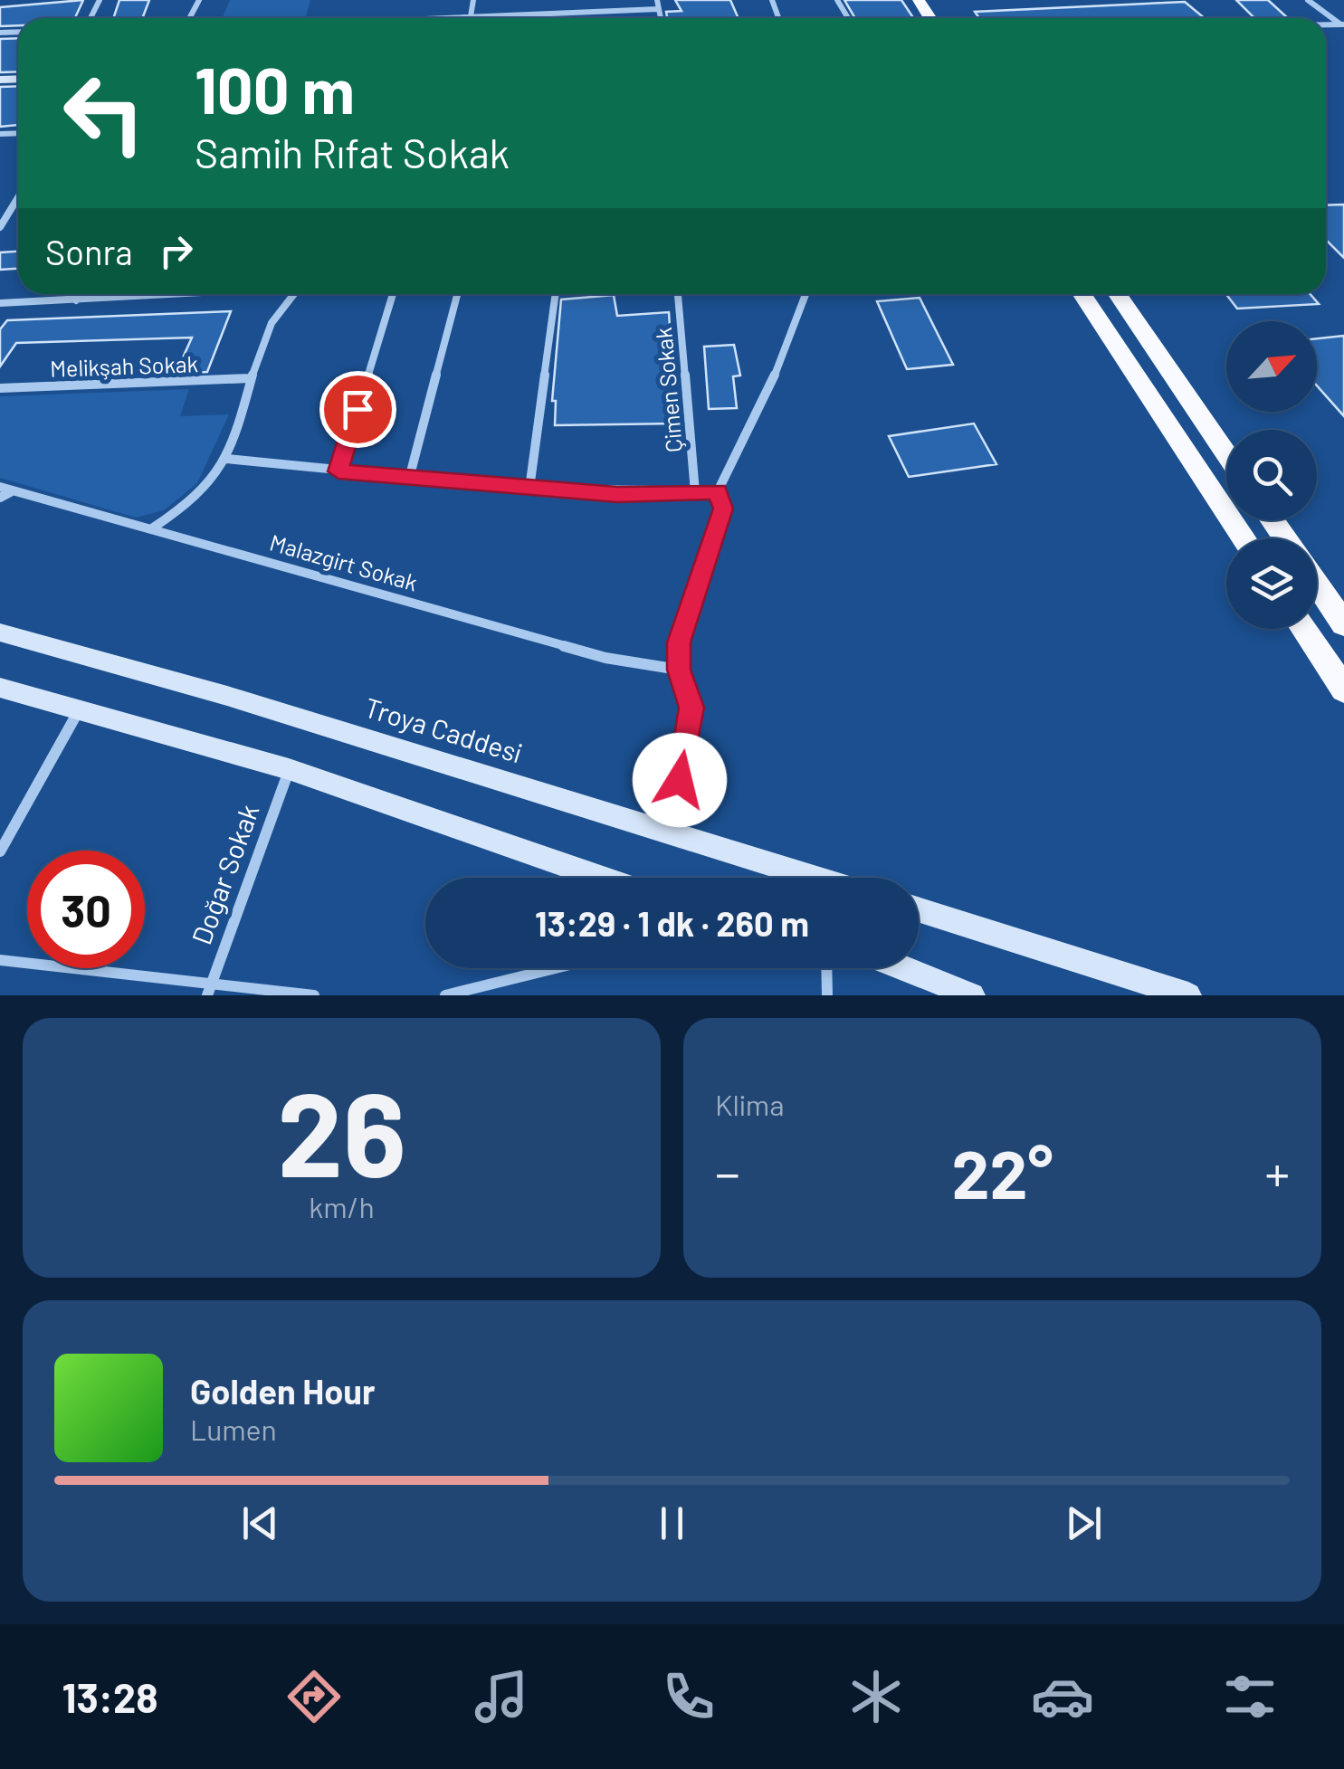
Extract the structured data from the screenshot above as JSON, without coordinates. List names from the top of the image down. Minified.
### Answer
{"streets":{"main road":["Troya Caddesi"],"street":["Melikşah Sokak","Çimen Sokak","Malazgirt Sokak","Doğar Sokak"]},"north":"top right","page":{"turn":["100 m","Samih Rıfat Sokak"],"then":"Sonra","limit":"30","trip":"13:29 · 1 dk · 260 m","tile":[["26","km/h"],"Klima"],"heat":["−","22°","+"],"song":["Golden Hour","Lumen"],"tabs":"13:28"}}
